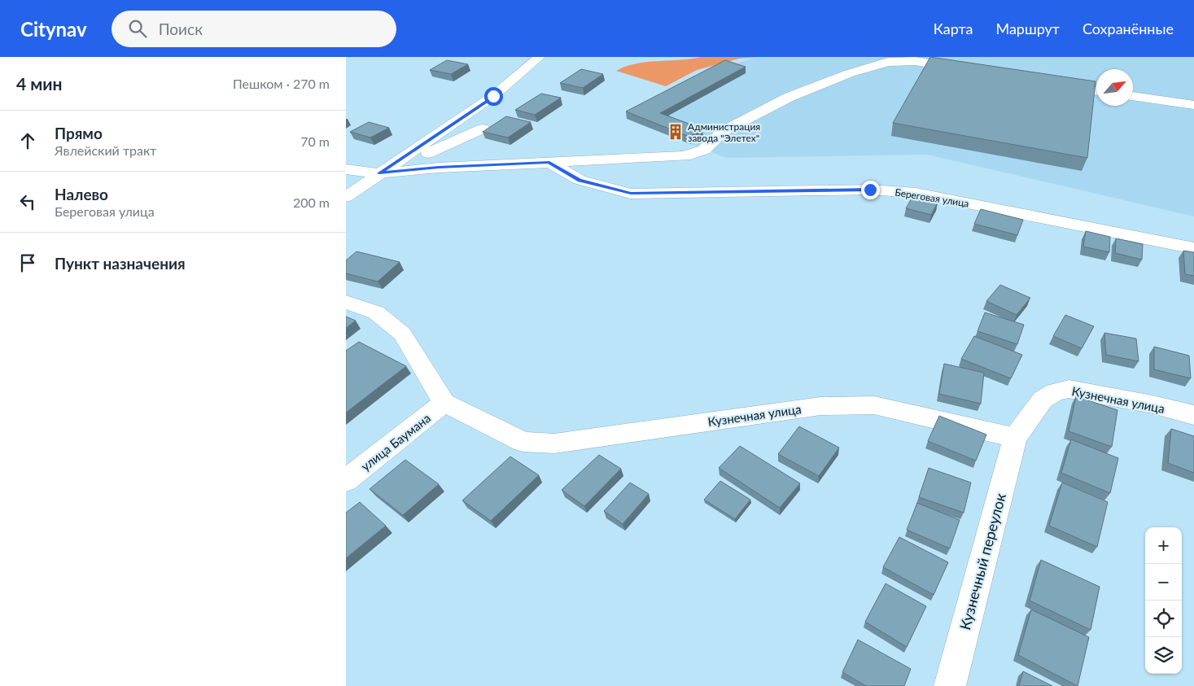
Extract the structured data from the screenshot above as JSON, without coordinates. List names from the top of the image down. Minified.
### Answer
{"streets":{"street":["Береговая улица","Кузнечная улица","улица Баумана","Кузнечный переулок"]},"crossings":[["Кузнечная улица","улица Баумана"],["Кузнечная улица","Кузнечный переулок"]],"places":{"building":["Администрация завода \"Элетех\""]},"north":"top right","page":{"header":"Citynav","search":"Поиск","nav":["Карта","Маршрут","Сохранённые"],"heading":["4 мин","Пешком · 270 m"],"list":[["Прямо","Явлейский тракт","70 m"],["Налево","Береговая улица","200 m"],"Пункт назначения"],"map_buttons":["+","−"]}}
